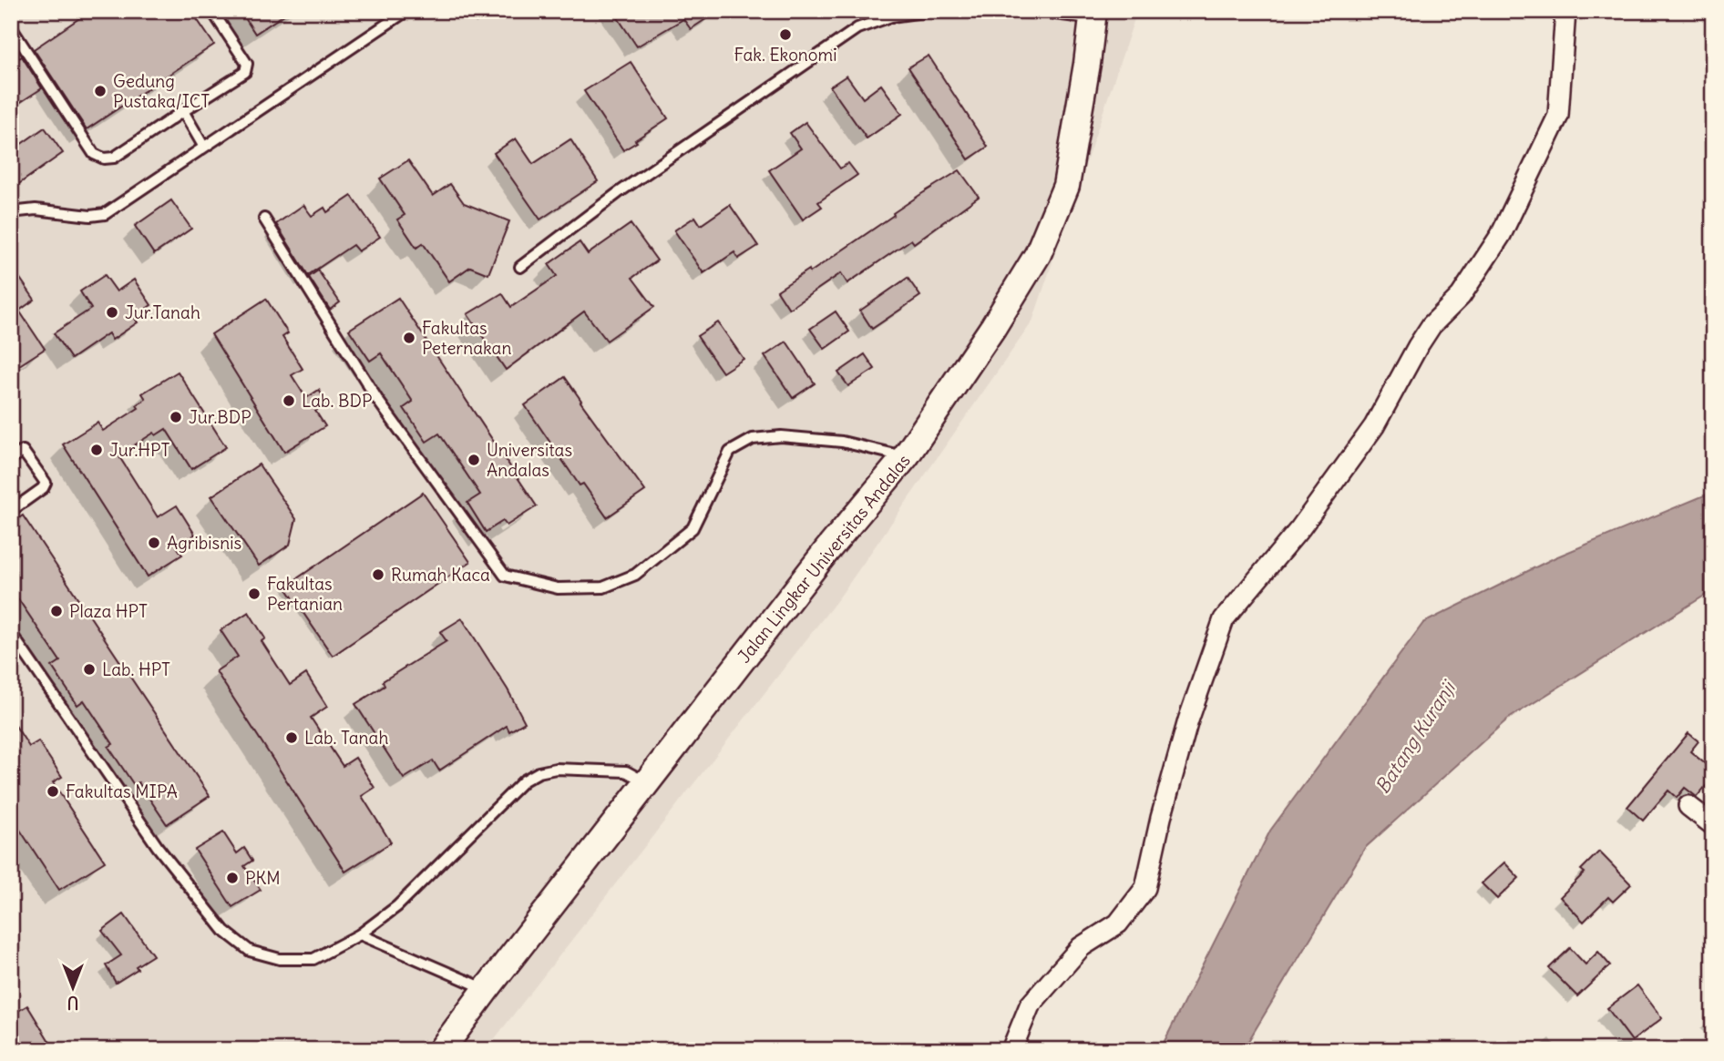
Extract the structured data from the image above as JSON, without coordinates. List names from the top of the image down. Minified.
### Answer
{"streets":{"street":["Jalan Lingkar Universitas Andalas"]},"water":["Batang Kuranji"],"places":["Fak. Ekonomi","Gedung Pustaka/ICT","Jur.Tanah","Fakultas Peternakan","Lab. BDP","Jur.BDP","Jur.HPT","Universitas Andalas","Agribisnis","Rumah Kaca","Fakultas Pertanian","Plaza HPT","Lab. HPT","Lab. Tanah","Fakultas MIPA","PKM"],"north":"bottom"}
